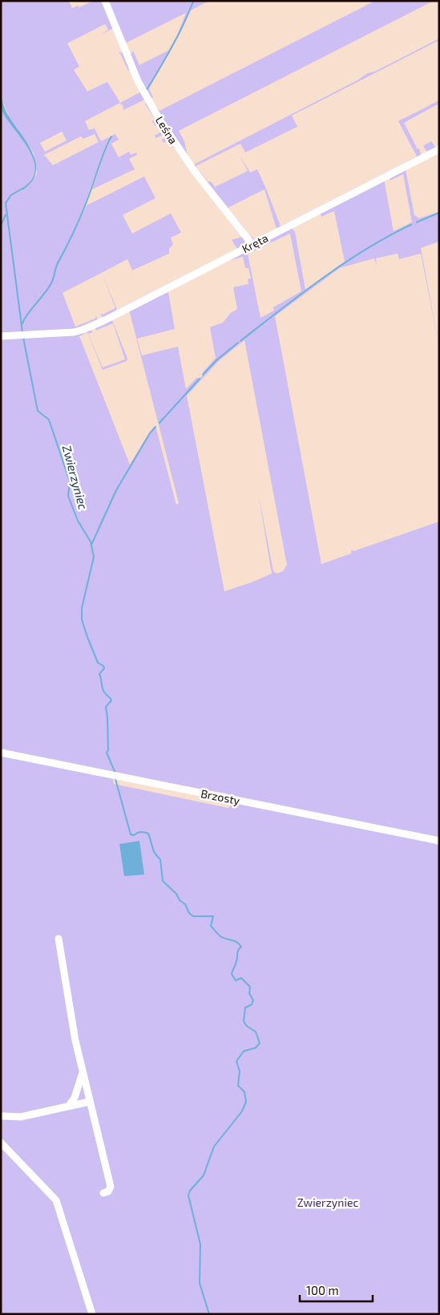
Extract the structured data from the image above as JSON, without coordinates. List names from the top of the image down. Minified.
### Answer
{"streets":{"street":["Leśna","Kręta","Brzosty"]},"crossings":[["Leśna","Kręta"]],"water":["Zwierzyniec"],"parks":["Zwierzyniec"],"scale_bar":"100 m"}
